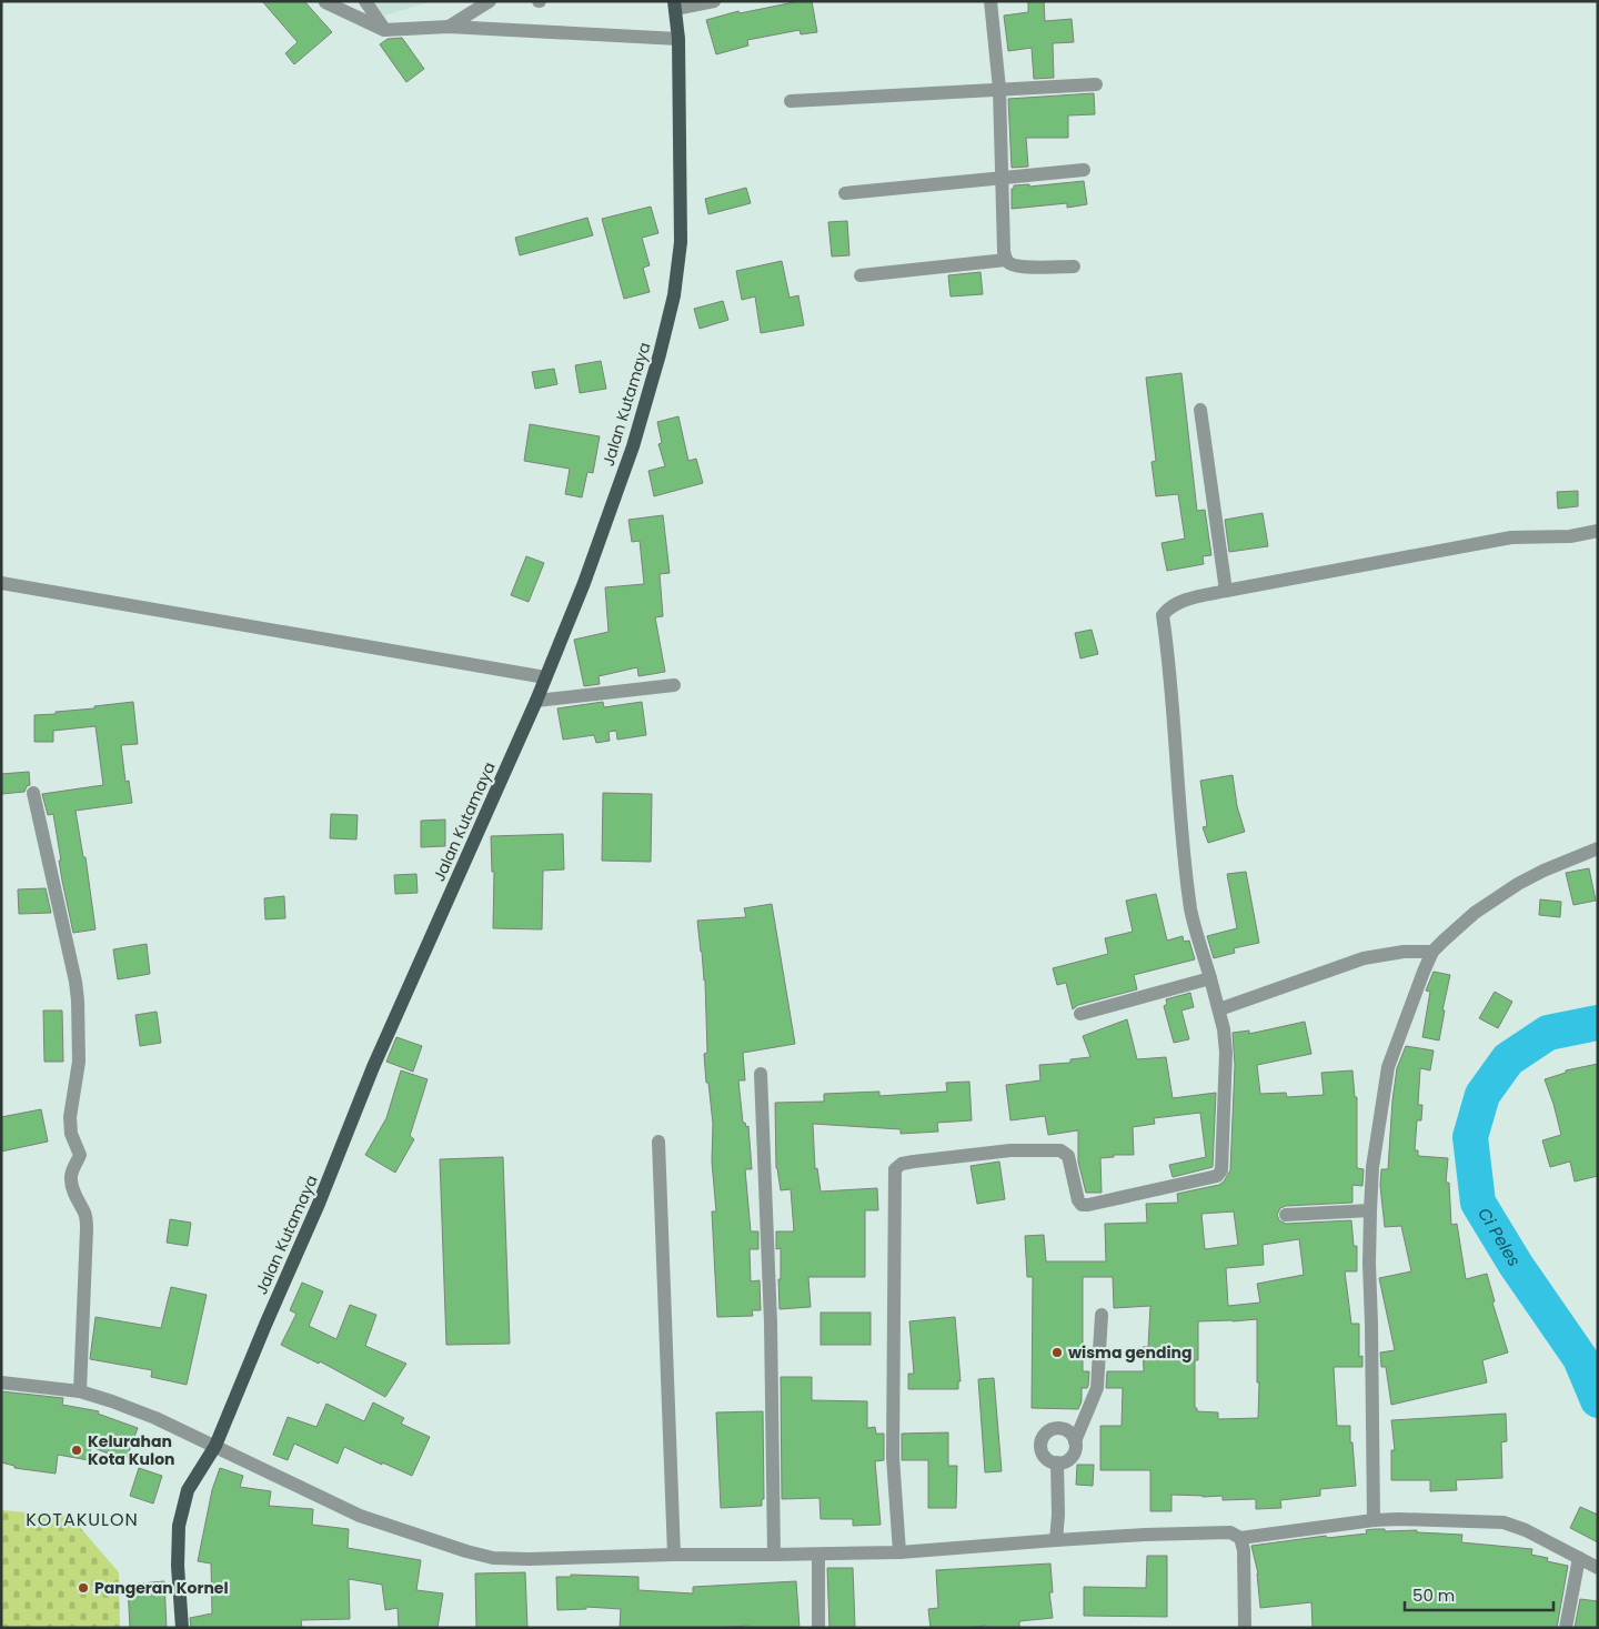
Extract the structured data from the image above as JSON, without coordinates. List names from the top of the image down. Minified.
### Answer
{"streets":{"main road":["Jalan Kutamaya"]},"districts":["KOTAKULON"],"water":["Ci Peles"],"places":["wisma gending","Kelurahan Kota Kulon","Pangeran Kornel"],"scale_bar":"50 m"}
